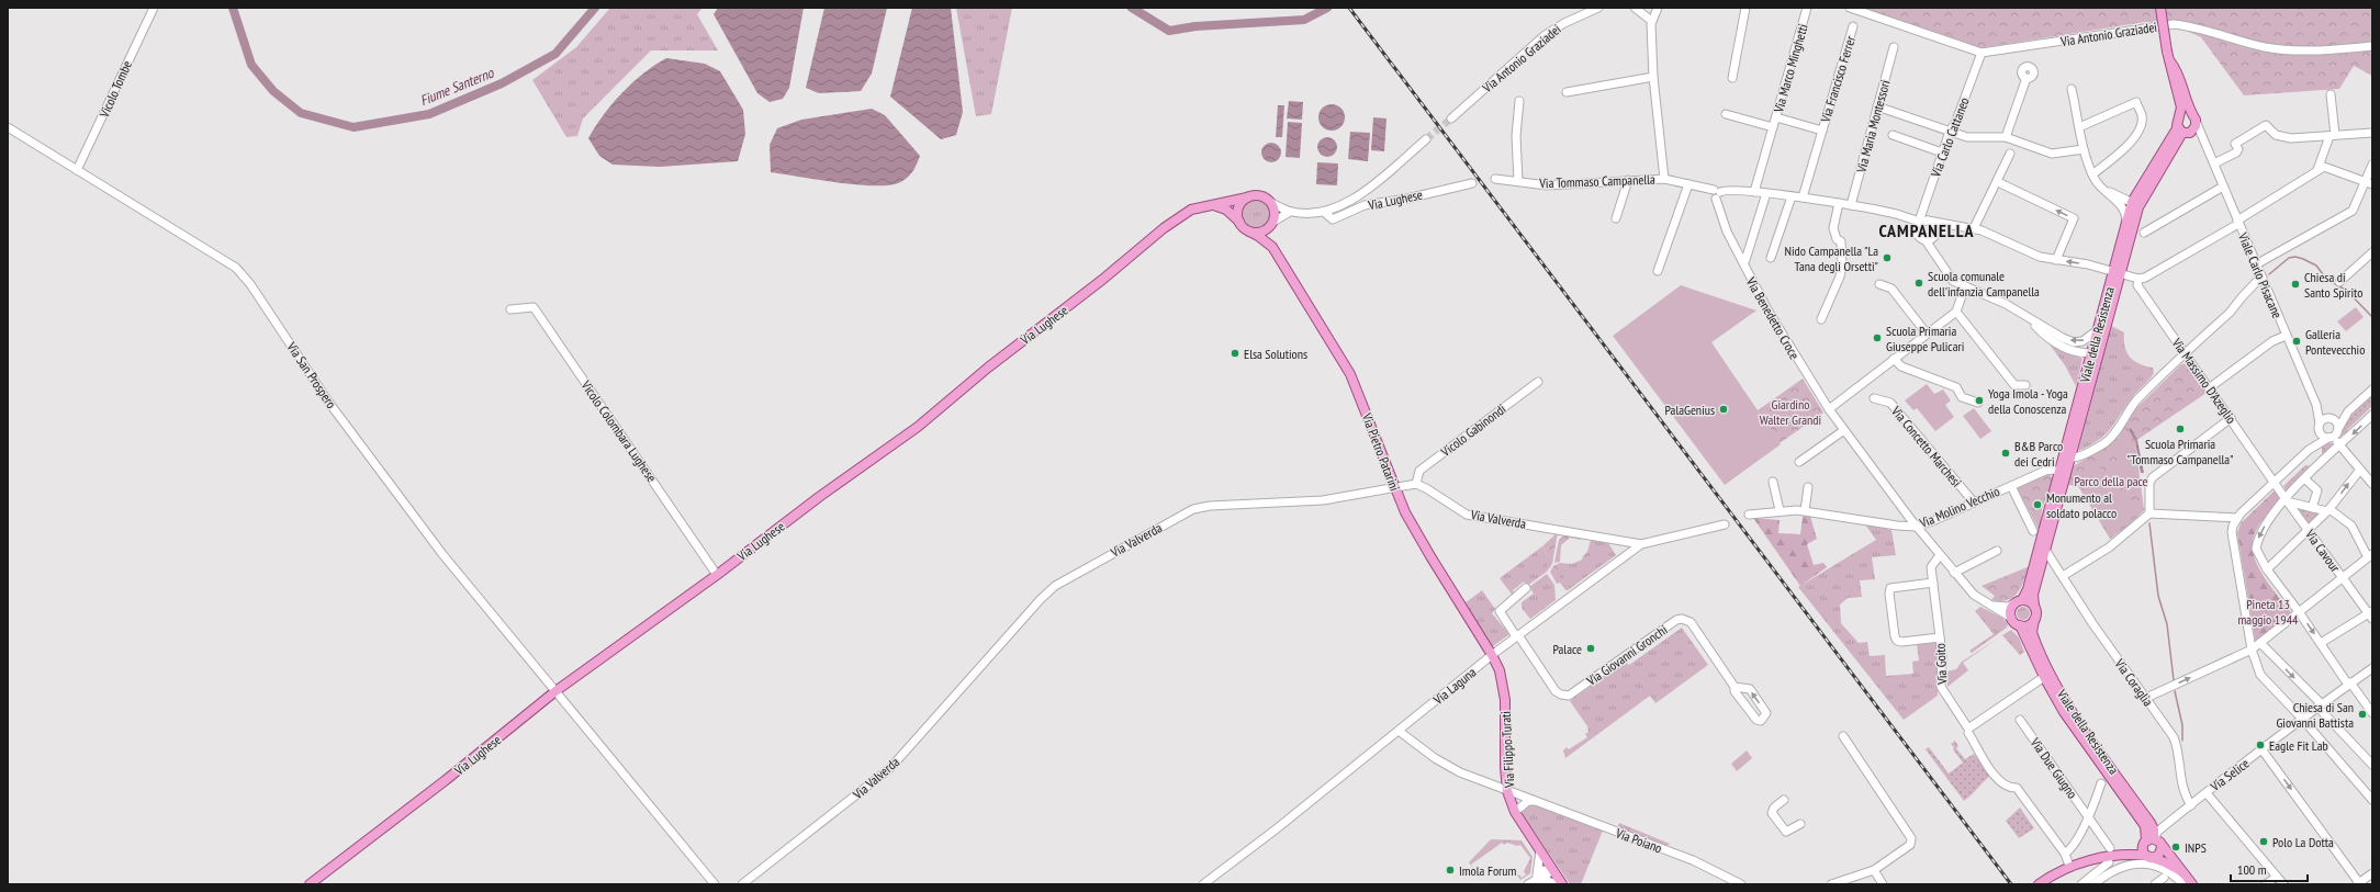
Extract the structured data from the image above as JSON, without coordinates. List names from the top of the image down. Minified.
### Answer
{"streets":{"main road":["Via Lughese","Viale Carlo Pisacane","Viale della Resistenza","Via Pietro Patarini","Via Filippo Turati","Via Selice"],"street":["Via Antonio Graziadei","Via Marco Minghetti","Via Francisco Ferrer","Vicolo Tombe","Via Maria Montessori","Via Carlo Cattaneo","Via Tommaso Campanella","Via Benedetto Croce","Via San Prospero","Via Massimo D'Azeglio","Vicolo Gabinondi","Vicolo Colombara Lughese","Via Concetto Marchesi","Via Molino Vecchio","Via Valverda","Via Cavour","Via Giovanni Gronchi","Via Goito","Via Coraglia","Via Laguna","Via Due Giugno","Via Poiano"]},"crossings":[["Via Antonio Graziadei","Via Carlo Cattaneo"],["Via Marco Minghetti","Via Francisco Ferrer"],["Via Marco Minghetti","Via Tommaso Campanella"],["Via Francisco Ferrer","Via Tommaso Campanella"],["Vicolo Tombe","Via San Prospero"],["Via Maria Montessori","Via Tommaso Campanella"],["Via Carlo Cattaneo","Via Tommaso Campanella"],["Via Tommaso Campanella","Via Benedetto Croce"],["Via Tommaso Campanella","Viale della Resistenza"],["Via Tommaso Campanella","Via Massimo D'Azeglio"],["Via Lughese","Via San Prospero"],["Via Lughese","Vicolo Colombara Lughese"],["Via Lughese","Via Pietro Patarini"],["Viale Carlo Pisacane","Viale della Resistenza"],["Via Benedetto Croce","Viale della Resistenza"],["Via Benedetto Croce","Via Molino Vecchio"],["Via Benedetto Croce","Via Goito"],["Viale della Resistenza","Via Molino Vecchio"],["Viale della Resistenza","Via Goito"],["Viale della Resistenza","Via Coraglia"],["Viale della Resistenza","Via Selice"],["Via Massimo D'Azeglio","Via Cavour"],["Vicolo Gabinondi","Via Valverda"],["Via Concetto Marchesi","Via Molino Vecchio"],["Via Pietro Patarini","Via Valverda"],["Via Pietro Patarini","Via Laguna"],["Via Pietro Patarini","Via Filippo Turati"],["Via Valverda","Via Laguna"],["Via Giovanni Gronchi","Via Laguna"],["Via Coraglia","Via Selice"],["Via Laguna","Via Filippo Turati"],["Via Laguna","Via Poiano"],["Via Filippo Turati","Via Poiano"]],"districts":["CAMPANELLA"],"water":["Fiume Santerno"],"parks":["Giardino Walter Grandi","Parco della pace","Pineta 13 maggio 1944"],"places":["Nido Campanella \"La Tana degli Orsetti\"","Scuola comunale dell'infanzia Campanella","Chiesa di Santo Spirito","Scuola Primaria Giuseppe Pulicari","Galleria Pontevecchio","Elsa Solutions","Yoga Imola - Yoga della Conoscenza","PalaGenius","Scuola Primaria \"Tommaso Campanella\"","B&B Parco dei Cedri","Monumento al soldato polacco","Palace","Chiesa di San Giovanni Battista","Eagle Fit Lab","Polo La Dotta","INPS","Imola Forum"],"scale_bar":"100 m"}
